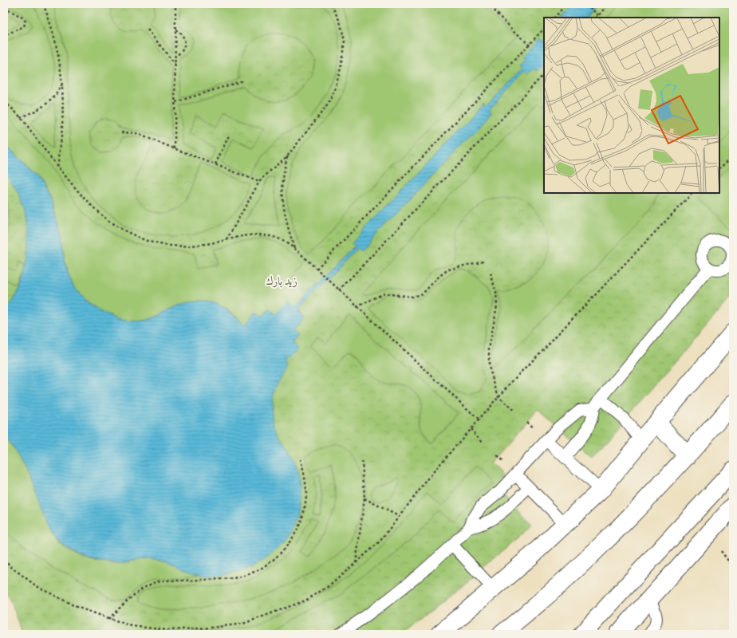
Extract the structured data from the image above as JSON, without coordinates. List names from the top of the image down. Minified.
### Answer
{"parks":["زيد بارك"]}
